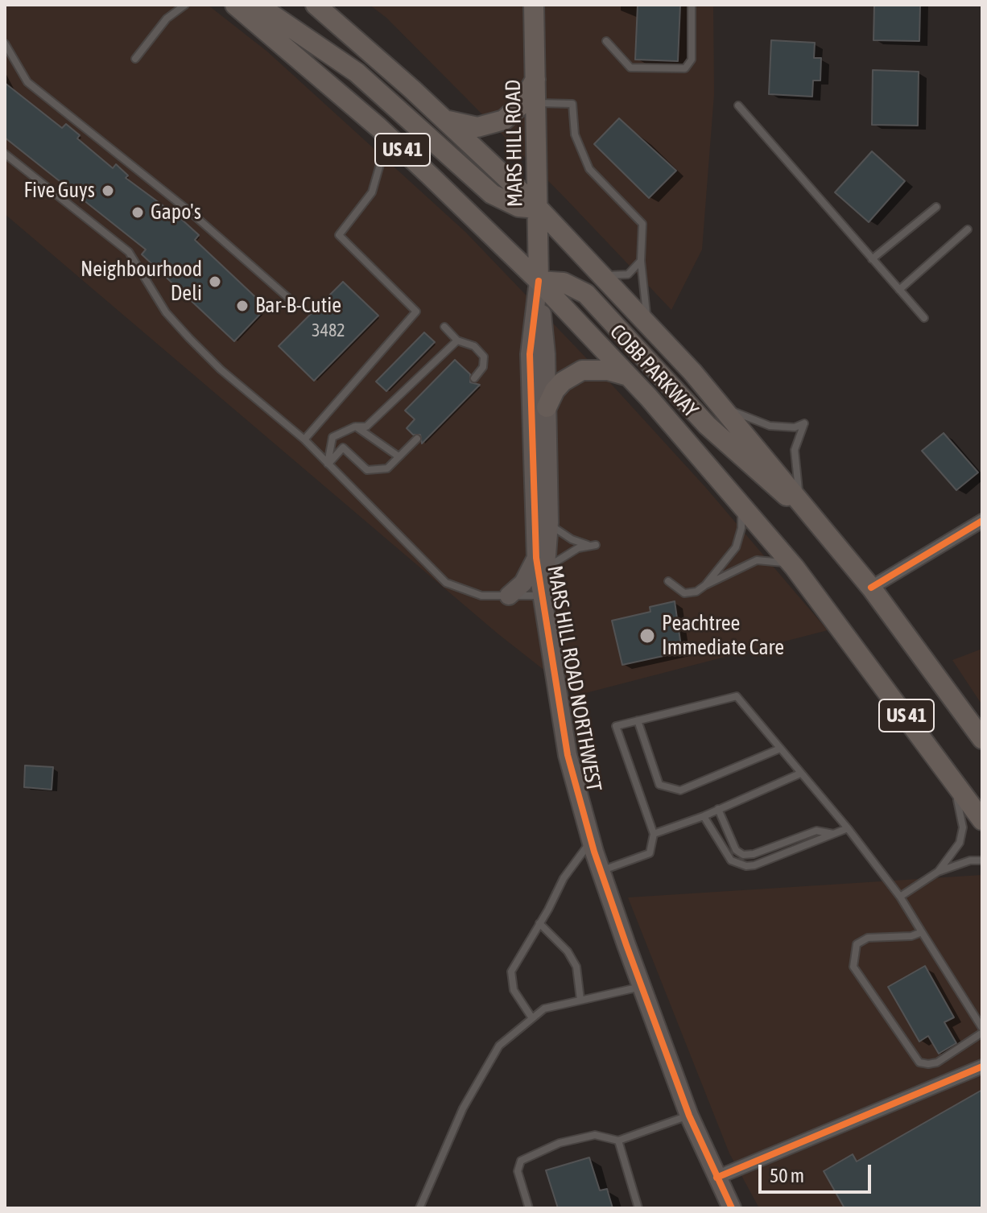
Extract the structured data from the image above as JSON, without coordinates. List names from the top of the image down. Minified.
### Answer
{"streets":{"main road":["MARS HILL ROAD","US 41","COBB PARKWAY"],"street":["MARS HILL ROAD NORTHWEST"]},"crossings":[["MARS HILL ROAD","COBB PARKWAY"],["MARS HILL ROAD","MARS HILL ROAD NORTHWEST"],["COBB PARKWAY","MARS HILL ROAD NORTHWEST"]],"places":["Five Guys","Gapo's","Neighbourhood Deli","Bar-B-Cutie","Peachtree Immediate Care"],"house_numbers":["3482"],"scale_bar":"50 m"}
